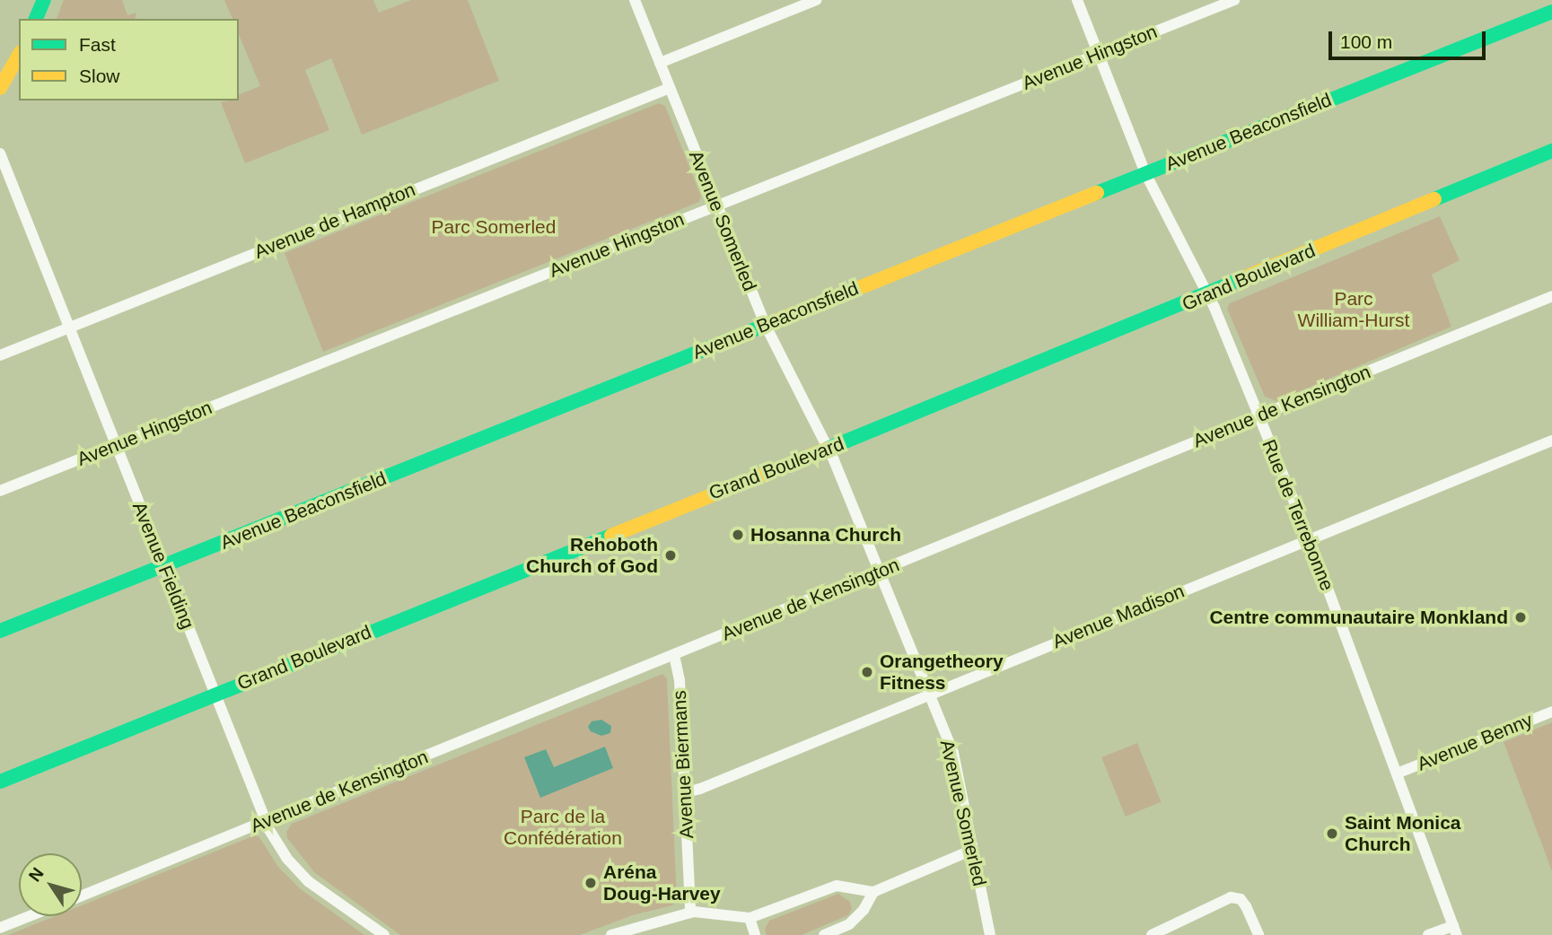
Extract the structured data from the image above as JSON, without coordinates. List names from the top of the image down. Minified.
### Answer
{"streets":{"street":["Avenue Hingston","Avenue Beaconsfield","Avenue de Hampton","Avenue Somerled","Grand Boulevard","Avenue de Kensington","Rue de Terrebonne","Avenue Fielding","Avenue Madison","Avenue Benny","Avenue Biermans"]},"crossings":[["Avenue Hingston","Avenue Somerled"],["Avenue Hingston","Rue de Terrebonne"],["Avenue Hingston","Avenue Fielding"],["Avenue Beaconsfield","Avenue Somerled"],["Avenue Beaconsfield","Rue de Terrebonne"],["Avenue Beaconsfield","Avenue Fielding"],["Avenue de Hampton","Avenue Somerled"],["Avenue de Hampton","Avenue Fielding"],["Avenue Somerled","Grand Boulevard"],["Avenue Somerled","Avenue de Kensington"],["Avenue Somerled","Avenue Madison"],["Grand Boulevard","Rue de Terrebonne"],["Grand Boulevard","Avenue Fielding"],["Avenue de Kensington","Rue de Terrebonne"],["Avenue de Kensington","Avenue Fielding"],["Avenue de Kensington","Avenue Biermans"],["Rue de Terrebonne","Avenue Madison"],["Rue de Terrebonne","Avenue Benny"],["Avenue Madison","Avenue Biermans"]],"parks":["Parc Somerled","Parc William-Hurst","Parc de la Confédération"],"places":["Hosanna Church","Rehoboth Church of God","Centre communautaire Monkland","Orangetheory Fitness","Saint Monica Church","Aréna Doug-Harvey"],"legend":["Fast","Slow"],"scale_bar":"100 m","north":"top left"}
